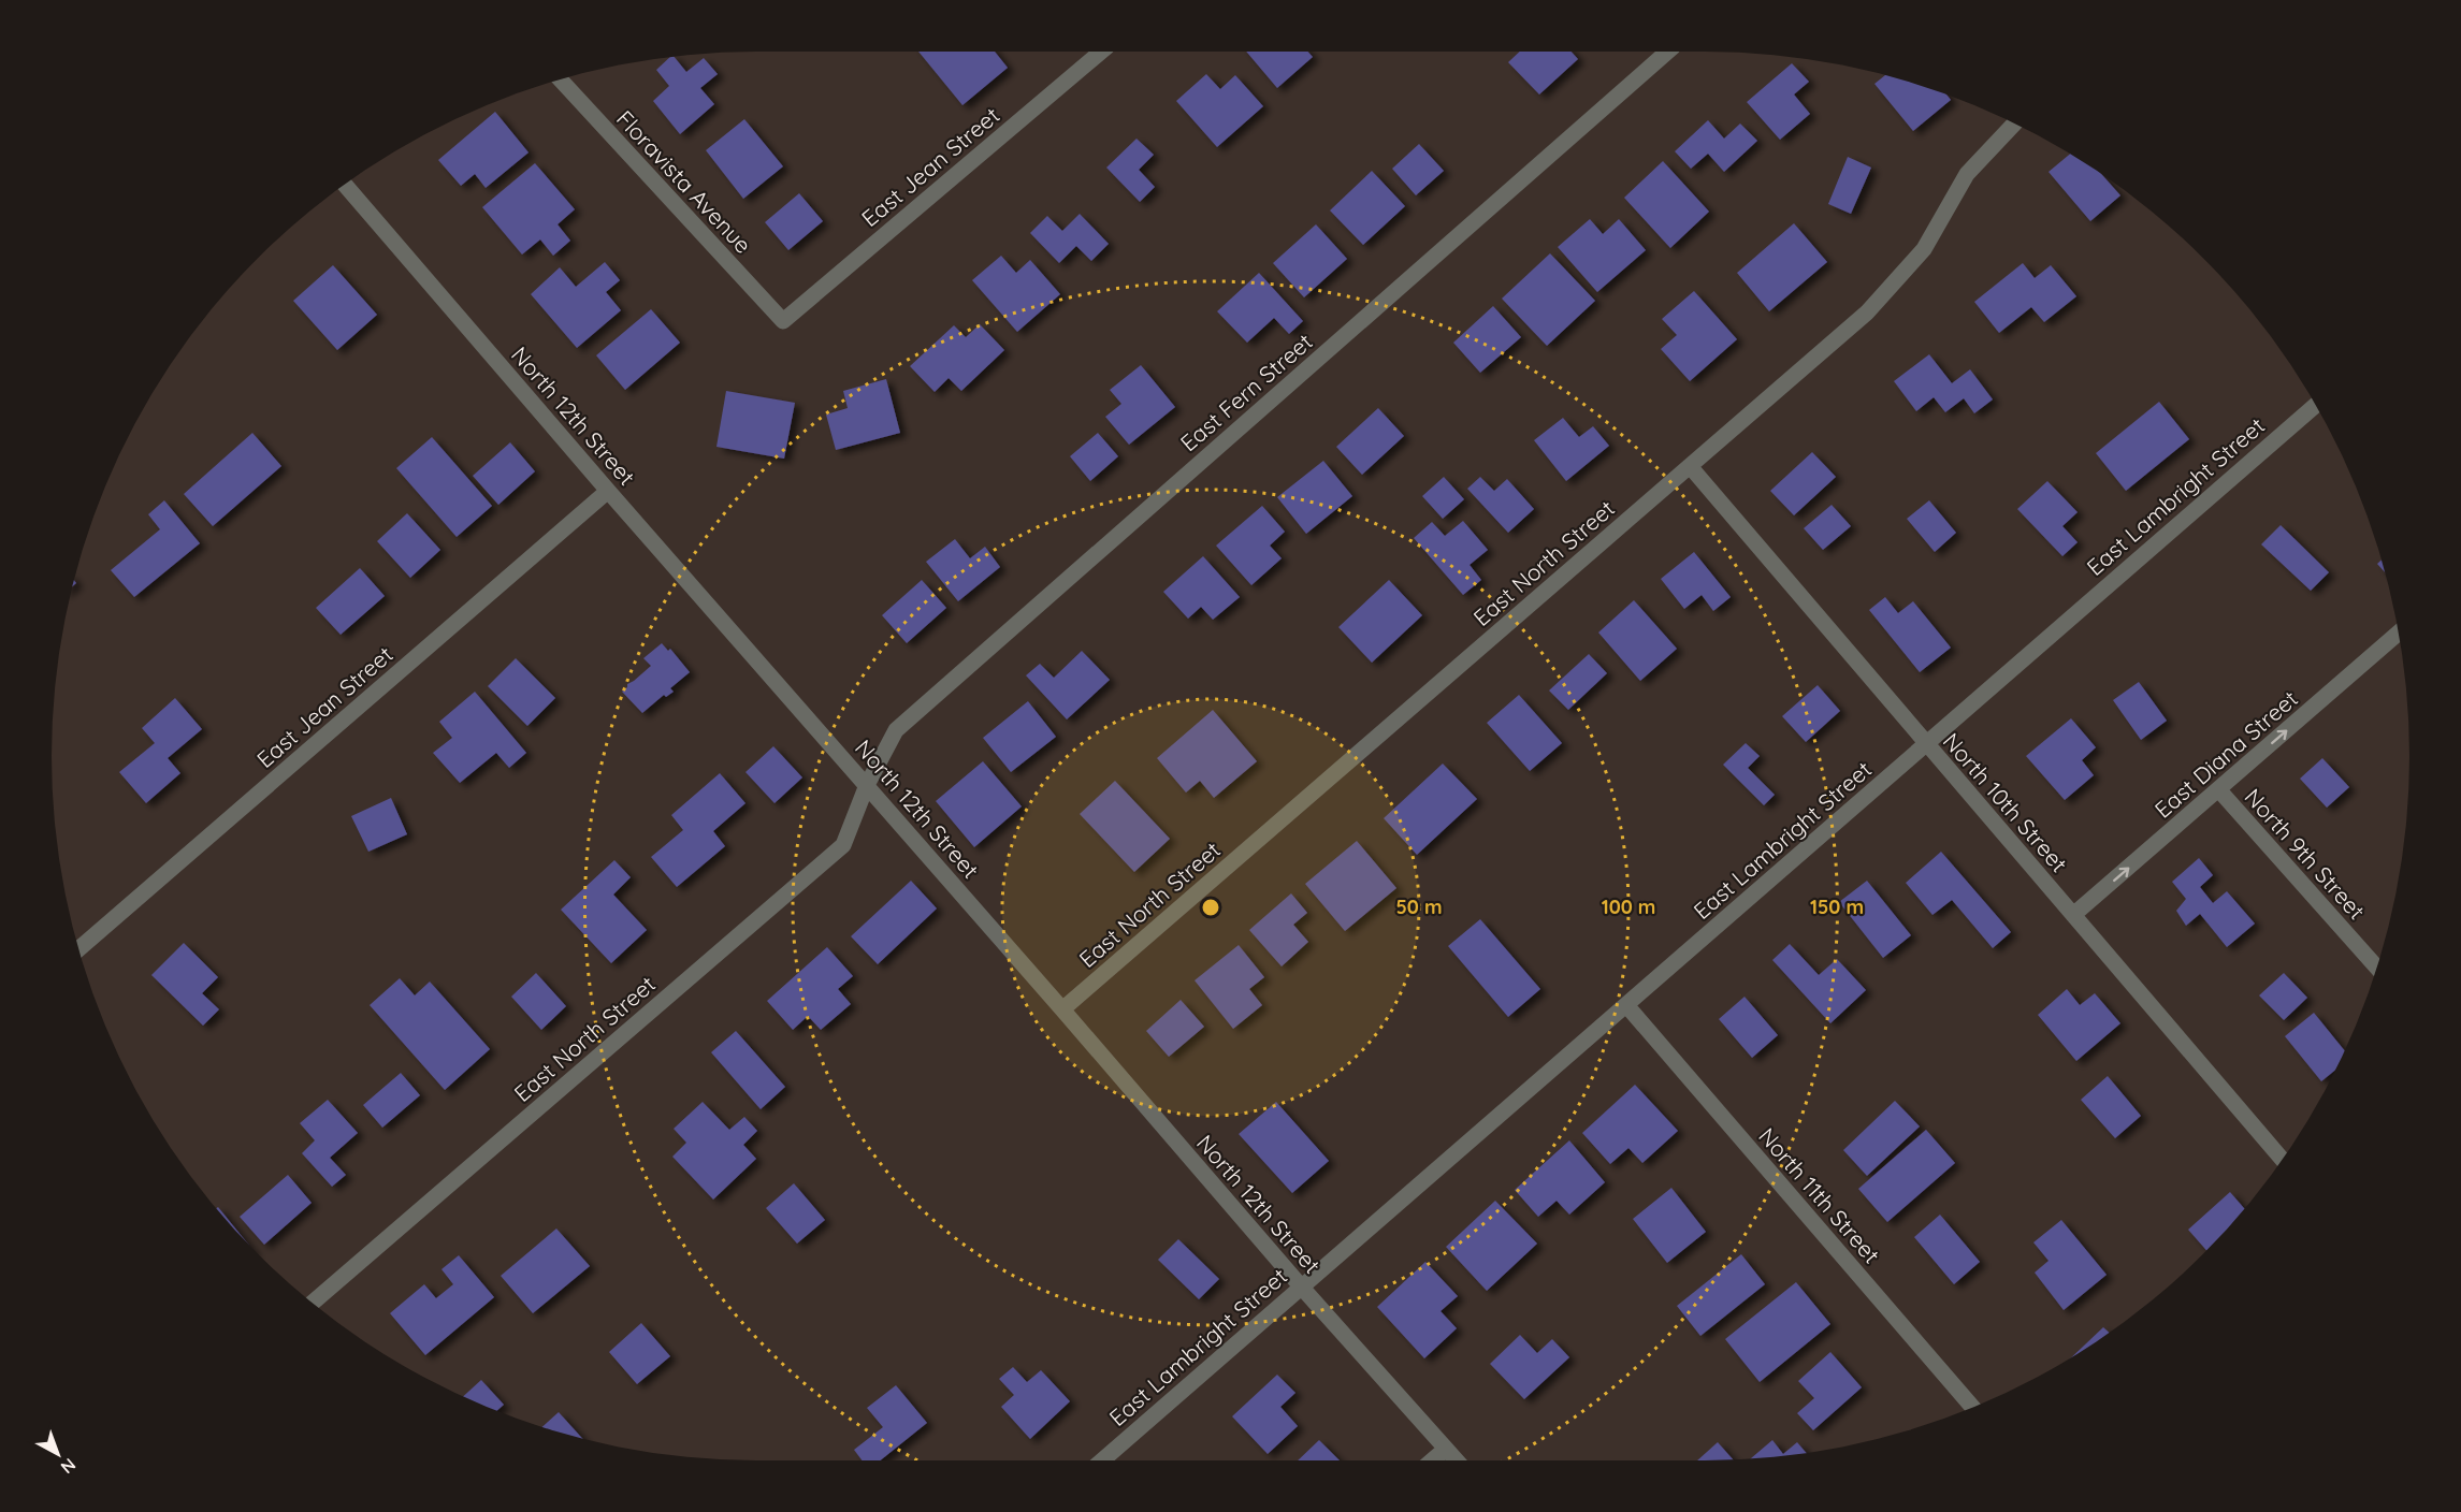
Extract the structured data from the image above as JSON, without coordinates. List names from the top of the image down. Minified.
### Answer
{"streets":{"street":["East Jean Street","Floravista Avenue","East Fern Street","North 12th Street","East Lambright Street","East North Street","East Diana Street","North 10th Street","North 9th Street","North 11th Street"]},"crossings":[["East Jean Street","Floravista Avenue"],["East Jean Street","North 12th Street"],["East Fern Street","North 12th Street"],["East Fern Street","East North Street"],["North 12th Street","East Lambright Street"],["North 12th Street","East North Street"],["East Lambright Street","North 10th Street"],["East Lambright Street","North 11th Street"],["East North Street","North 10th Street"],["East Diana Street","North 10th Street"],["East Diana Street","North 9th Street"]],"one_way":["East Diana Street"],"north":"bottom right","rings":["50 m","100 m","150 m"]}
